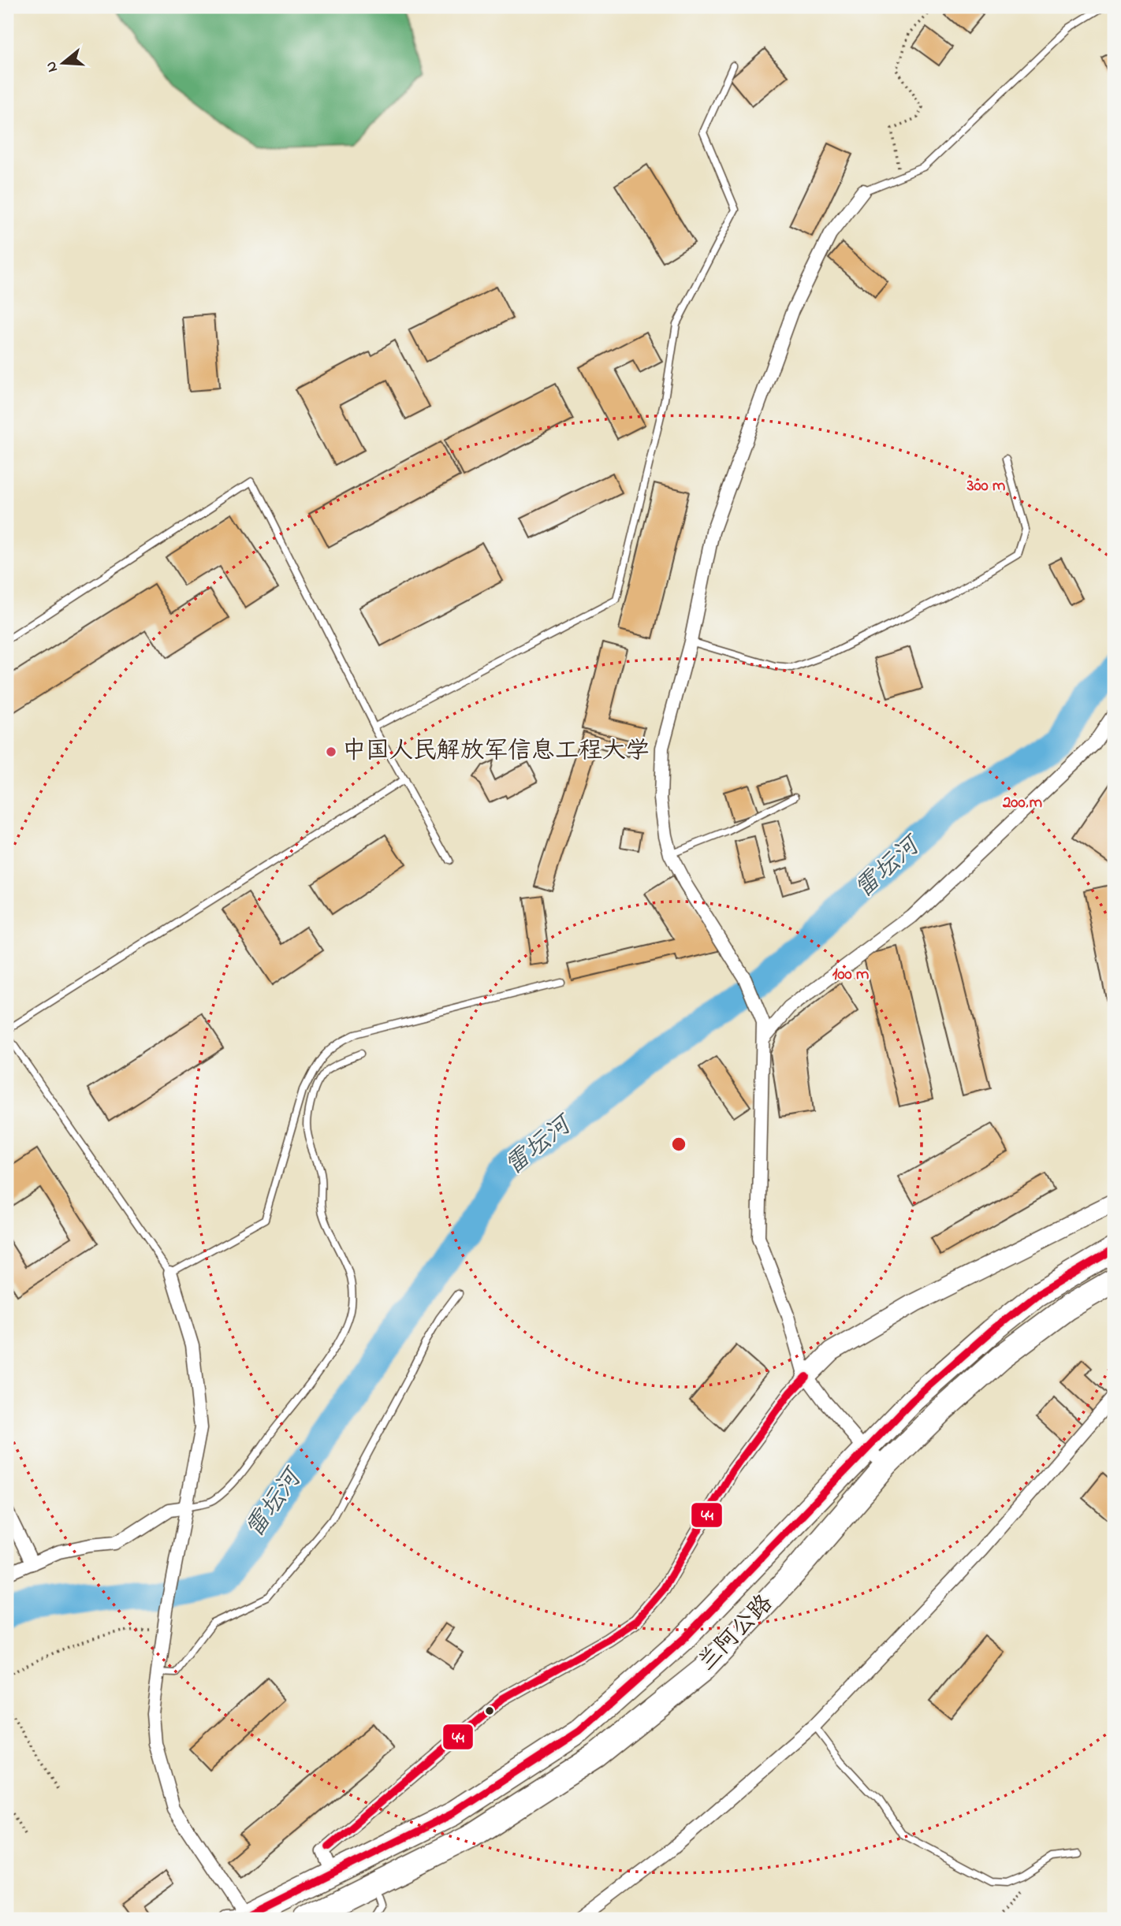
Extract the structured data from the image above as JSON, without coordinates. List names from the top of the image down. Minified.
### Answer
{"streets":{"highway":["兰阿公路"]},"water":["雷坛河"],"places":["中国人民解放军信息工程大学"],"lines":["transit line 44"],"north":"left","rings":["300 m","200 m","100 m"]}
